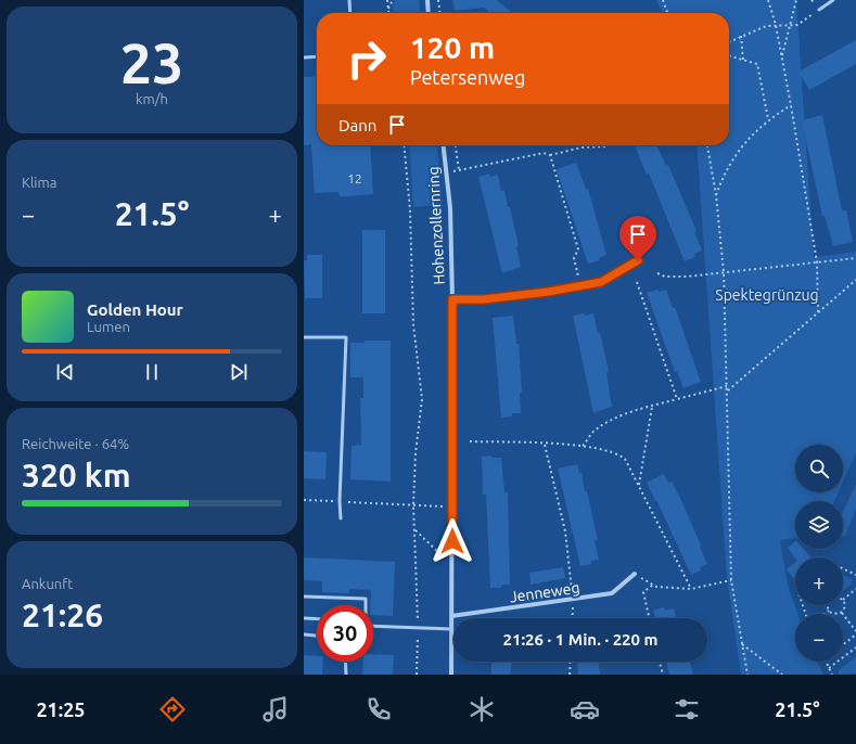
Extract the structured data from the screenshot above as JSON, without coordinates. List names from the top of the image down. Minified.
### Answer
{"streets":{"street":["Hohenzollernring","Jenneweg"]},"crossings":[["Hohenzollernring","Jenneweg"]],"parks":["Spektegrünzug"],"house_numbers":["12"],"page":{"tile":[["23","km/h"],"Klima",["Reichweite · 64%","320 km"],["Ankunft","21:26"]],"turn":["120 m","Petersenweg"],"then":"Dann","heat":["−","21.5°","+"],"song":["Golden Hour","Lumen"],"map_buttons":["+","−"],"limit":"30","trip":"21:26 · 1 Min. · 220 m","tabs":["21:25","21.5°"]}}
